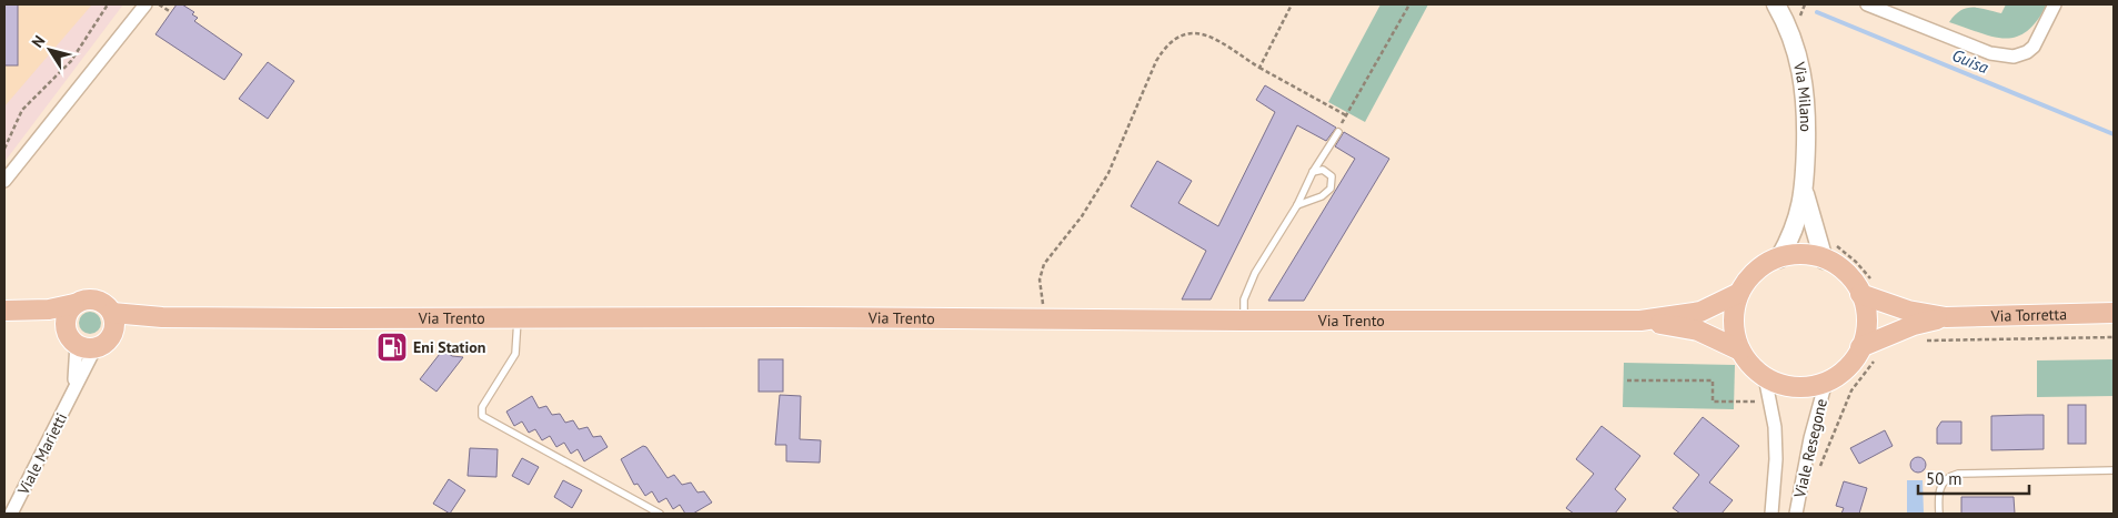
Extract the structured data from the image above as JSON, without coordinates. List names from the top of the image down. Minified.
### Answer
{"streets":{"main road":["Via Torretta","Via Trento"],"street":["Via Milano","Viale Resegone","Viale Marietti"]},"crossings":[["Via Torretta","Viale Resegone"],["Via Trento","Viale Marietti"]],"water":["Guisa"],"places":{"fuel station":["Eni Station"]},"scale_bar":"50 m","north":"top left"}
